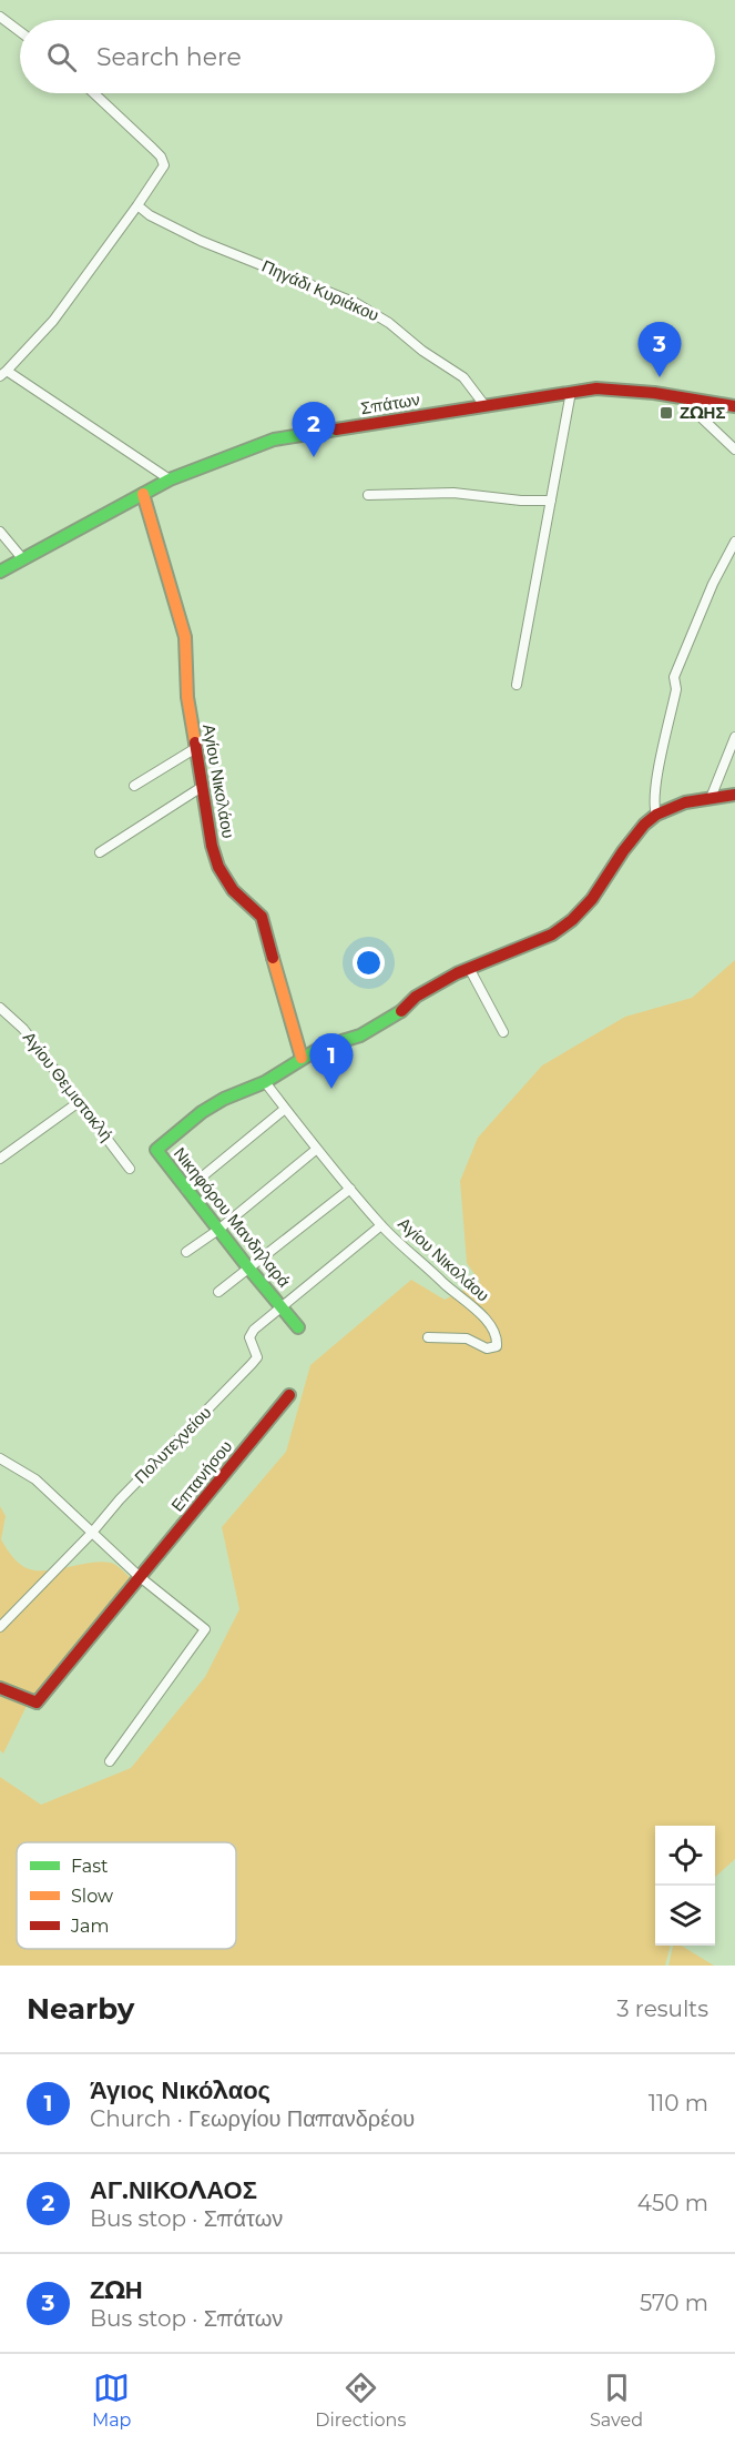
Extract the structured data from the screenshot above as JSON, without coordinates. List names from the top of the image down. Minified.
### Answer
{"streets":{"street":["Πηγάδι Κυριάκου","Σπάτων","Αγίου Νικολάου","Αγίου Θεμιστοκλή","Νικηφόρου Μανδηλαρά","Πολυτεχνείου","Επτανήσου"]},"crossings":[["Πηγάδι Κυριάκου","Σπάτων"],["Σπάτων","Αγίου Νικολάου"],["Αγίου Νικολάου","Νικηφόρου Μανδηλαρά"],["Νικηφόρου Μανδηλαρά","Πολυτεχνείου"]],"places":{"transit":["ΖΩΗΣ"]},"legend":["Fast","Slow","Jam"],"page":{"search":"Search here","pins":["3","2","1"],"heading":["Nearby","3 results"],"list":[{"mark":"1","name":"Άγιος Νικόλαος","note":"Church · Γεωργίου Παπανδρέου","value":"110 m"},{"mark":"2","name":"ΑΓ.ΝΙΚΟΛΑΟΣ","note":"Bus stop · Σπάτων","value":"450 m"},{"mark":"3","name":"ΖΩΗ","note":"Bus stop · Σπάτων","value":"570 m"}],"nav":["Map","Directions","Saved"]}}
